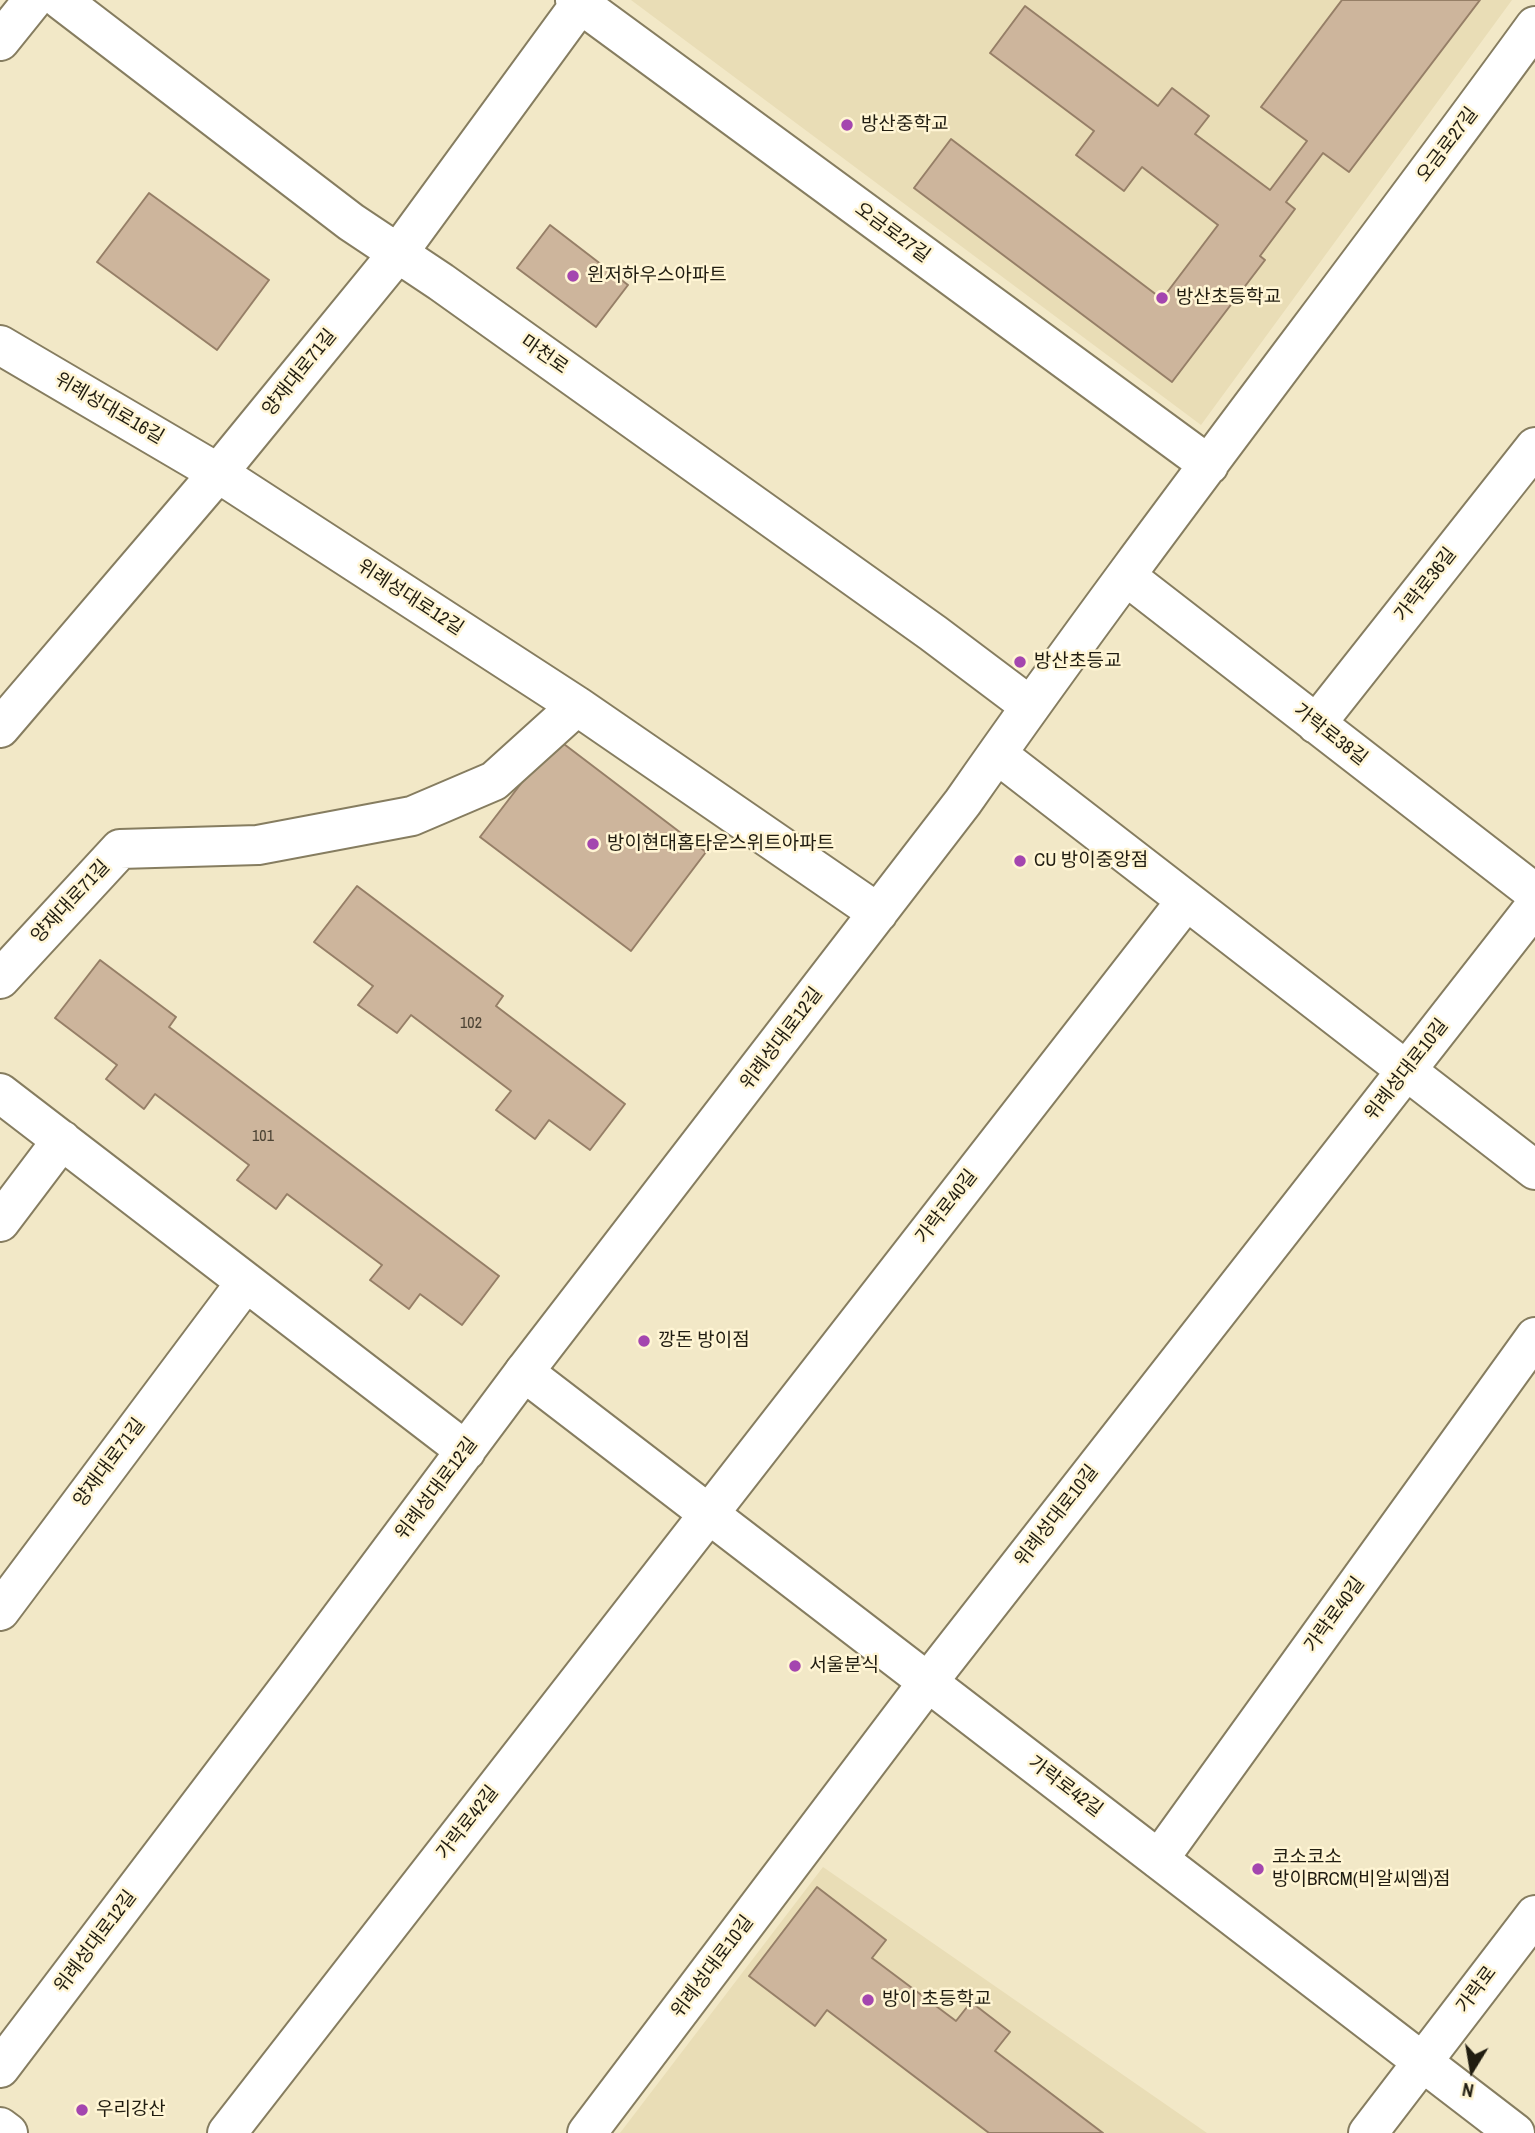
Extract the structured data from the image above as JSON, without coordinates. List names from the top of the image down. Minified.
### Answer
{"streets":{"street":["오금로27길","마천로","양재대로71길","위례성대로16길","가락로36길","위례성대로12길","가락로38길","위례성대로10길","가락로40길","가락로42길","가락로"]},"crossings":[["오금로27길","마천로"],["오금로27길","양재대로71길"],["오금로27길","위례성대로12길"],["오금로27길","가락로38길"],["마천로","양재대로71길"],["마천로","위례성대로12길"],["양재대로71길","위례성대로16길"],["양재대로71길","위례성대로12길"],["위례성대로16길","위례성대로12길"],["가락로36길","가락로38길"],["위례성대로12길","가락로42길"],["위례성대로10길","가락로42길"],["가락로40길","가락로42길"],["가락로42길","가락로"]],"places":["방산중학교","윈저하우스아파트","방산초등학교","방산초등교","방이현대홈타운스위트아파트","CU 방이중앙점","깡돈 방이점","서울분식","코소코소 방이BRCM(비알씨엠)점","방이 초등학교","우리강산"],"house_numbers":["102","101"],"north":"bottom"}
